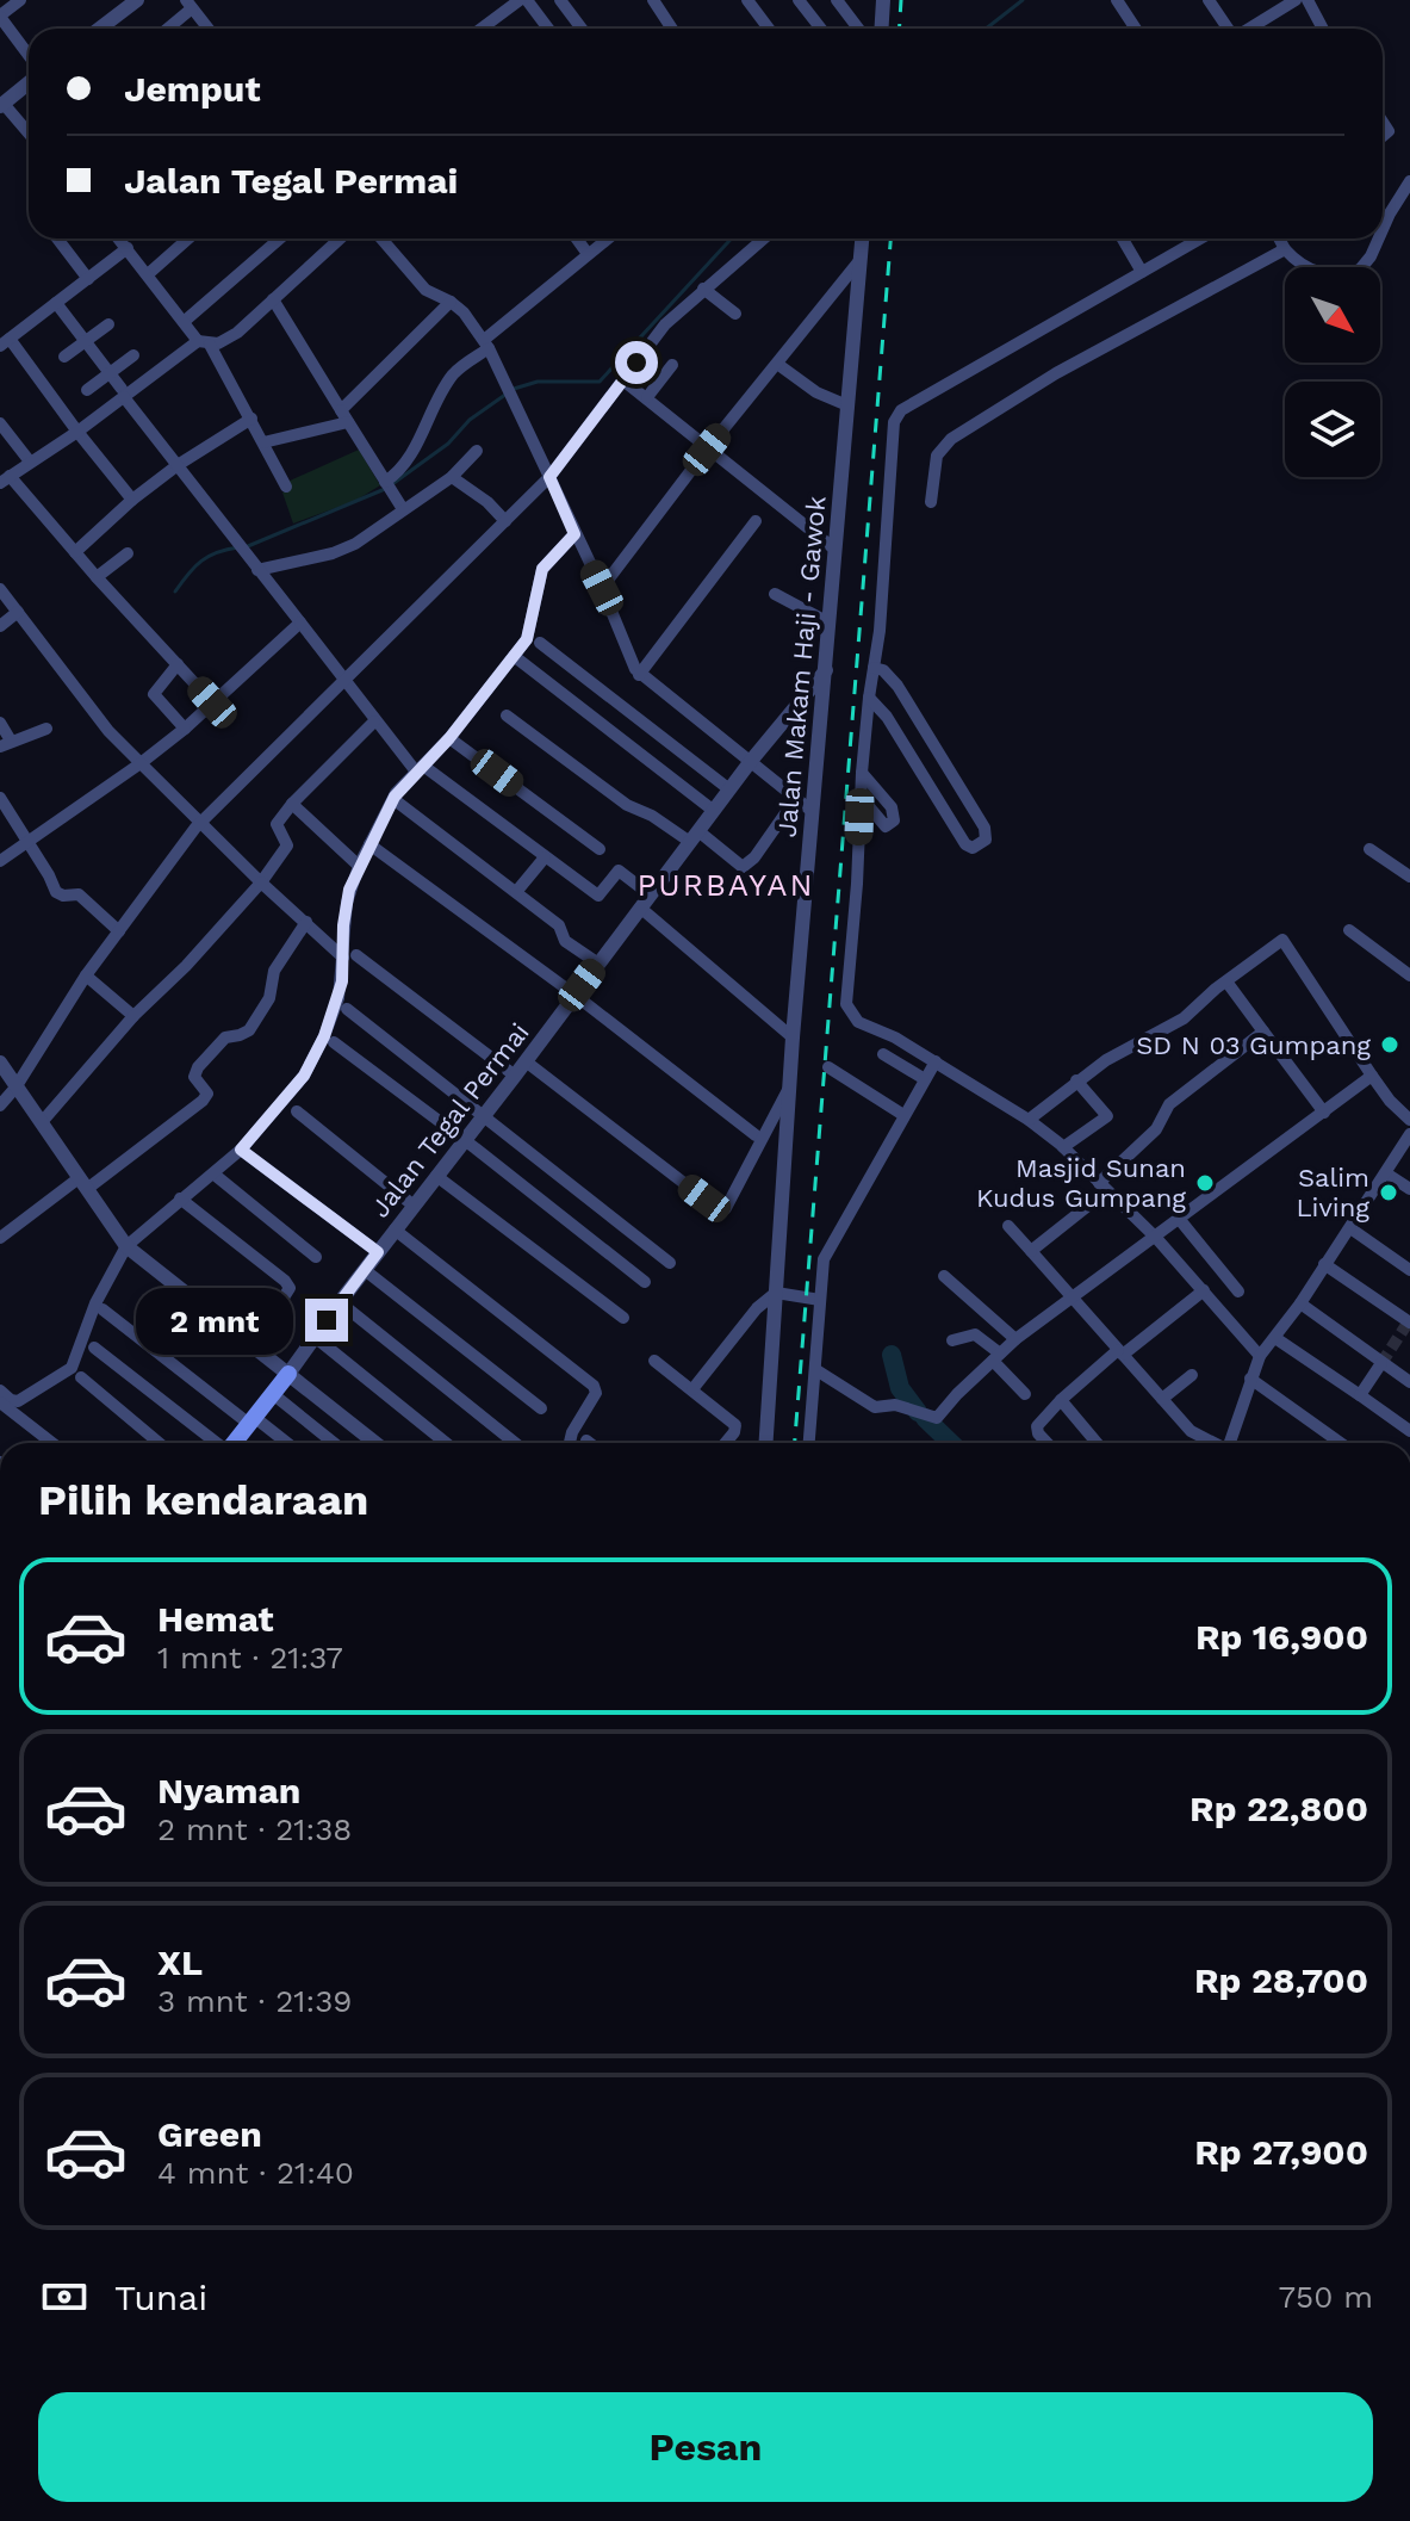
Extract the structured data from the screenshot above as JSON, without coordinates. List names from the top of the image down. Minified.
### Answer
{"streets":{"street":["Jalan Makam Haji - Gawok","Jalan Tegal Permai"]},"crossings":[["Jalan Makam Haji - Gawok","Jalan Tegal Permai"]],"districts":["PURBAYAN"],"places":["SD N 03 Gumpang","Masjid Sunan Kudus Gumpang","Salim Living"],"north":"bottom right","page":{"banner":["Jemput","Jalan Tegal Permai"],"bubble":"2 mnt","heading":"Pilih kendaraan","list":[{"name":"Hemat","note":"1 mnt · 21:37","value":"Rp 16,900"},{"name":"Nyaman","note":"2 mnt · 21:38","value":"Rp 22,800"},{"name":"XL","note":"3 mnt · 21:39","value":"Rp 28,700"},{"name":"Green","note":"4 mnt · 21:40","value":"Rp 27,900"}],"pay":["Tunai","750 m"],"buttons":"Pesan"}}
